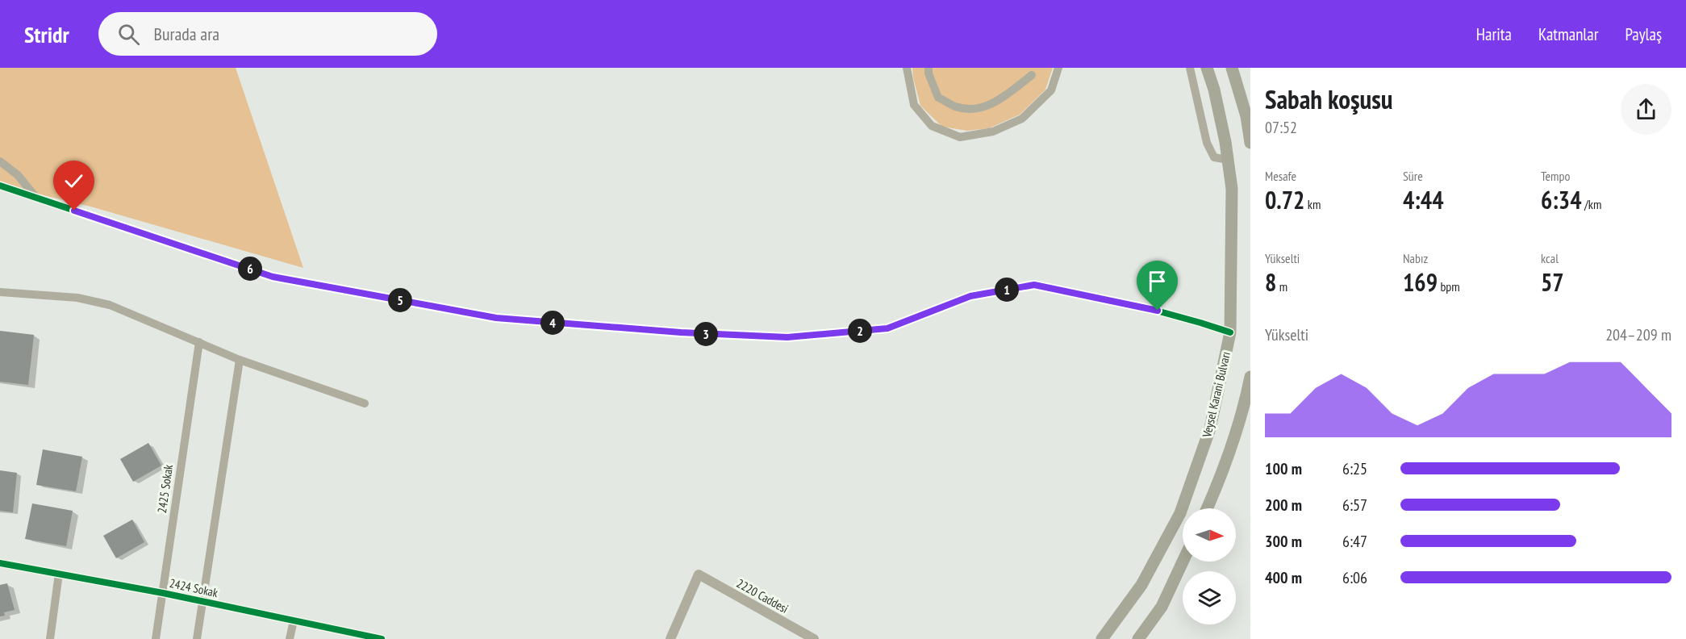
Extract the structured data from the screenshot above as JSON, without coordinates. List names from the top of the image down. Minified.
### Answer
{"streets":{"main road":["Veysel Karani Bulvarı"],"street":["2425 Sokak","2424 Sokak","2220 Caddesi"]},"crossings":[["2425 Sokak","2424 Sokak"]],"north":"right","page":{"header":"Stridr","search":"Burada ara","nav":["Harita","Katmanlar","Paylaş"],"heading":["Sabah koşusu","07:52"],"stats":[["Mesafe","0.72 km"],["Süre","4:44"],["Tempo","6:34 /km"],["Yükselti","8 m"],["Nabız","169 bpm"],["kcal","57"]],"pins":["6","1","5","4","2","3"],"chart":["Yükselti","204–209 m"],"list":[{"name":"100 m","note":"6:25"},{"name":"200 m","note":"6:57"},{"name":"300 m","note":"6:47"},{"name":"400 m","note":"6:06"}]}}
